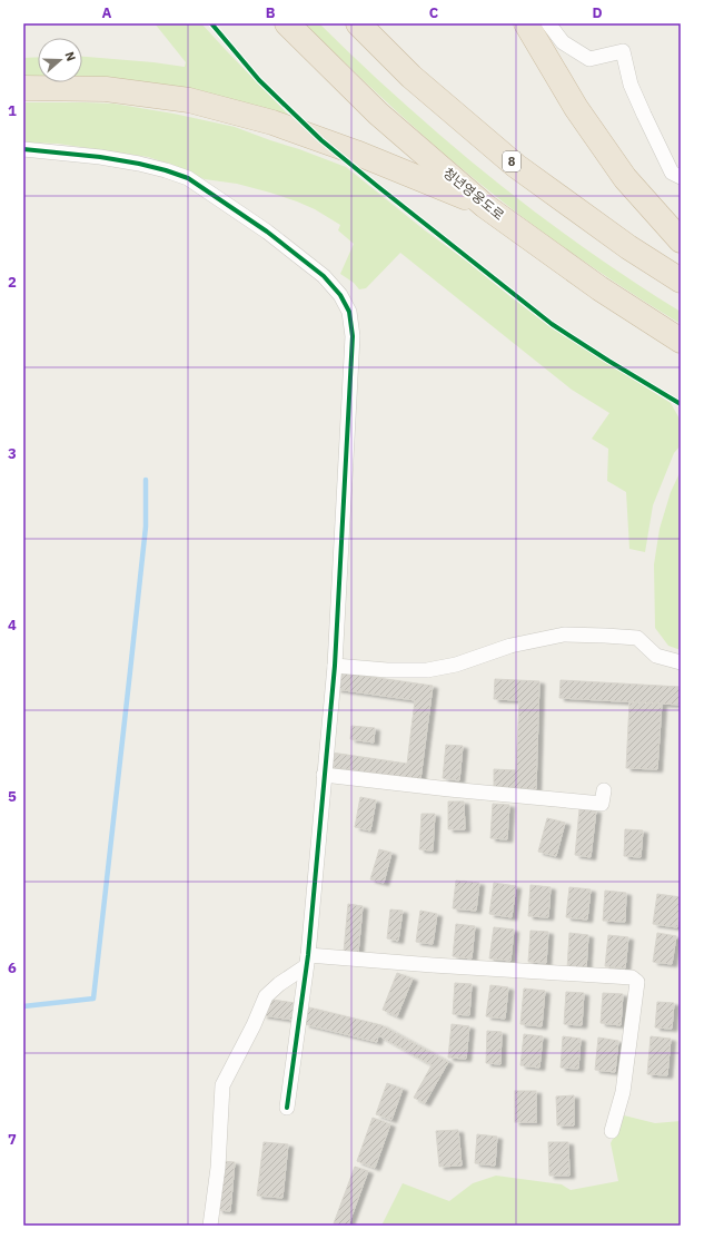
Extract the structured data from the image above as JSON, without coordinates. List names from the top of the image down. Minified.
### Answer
{"streets":{"highway":["8","청년영웅도로"]},"north":"right","grid":{"columns":["A","B","C","D"],"rows":["1","2","3","4","5","6","7"]}}
